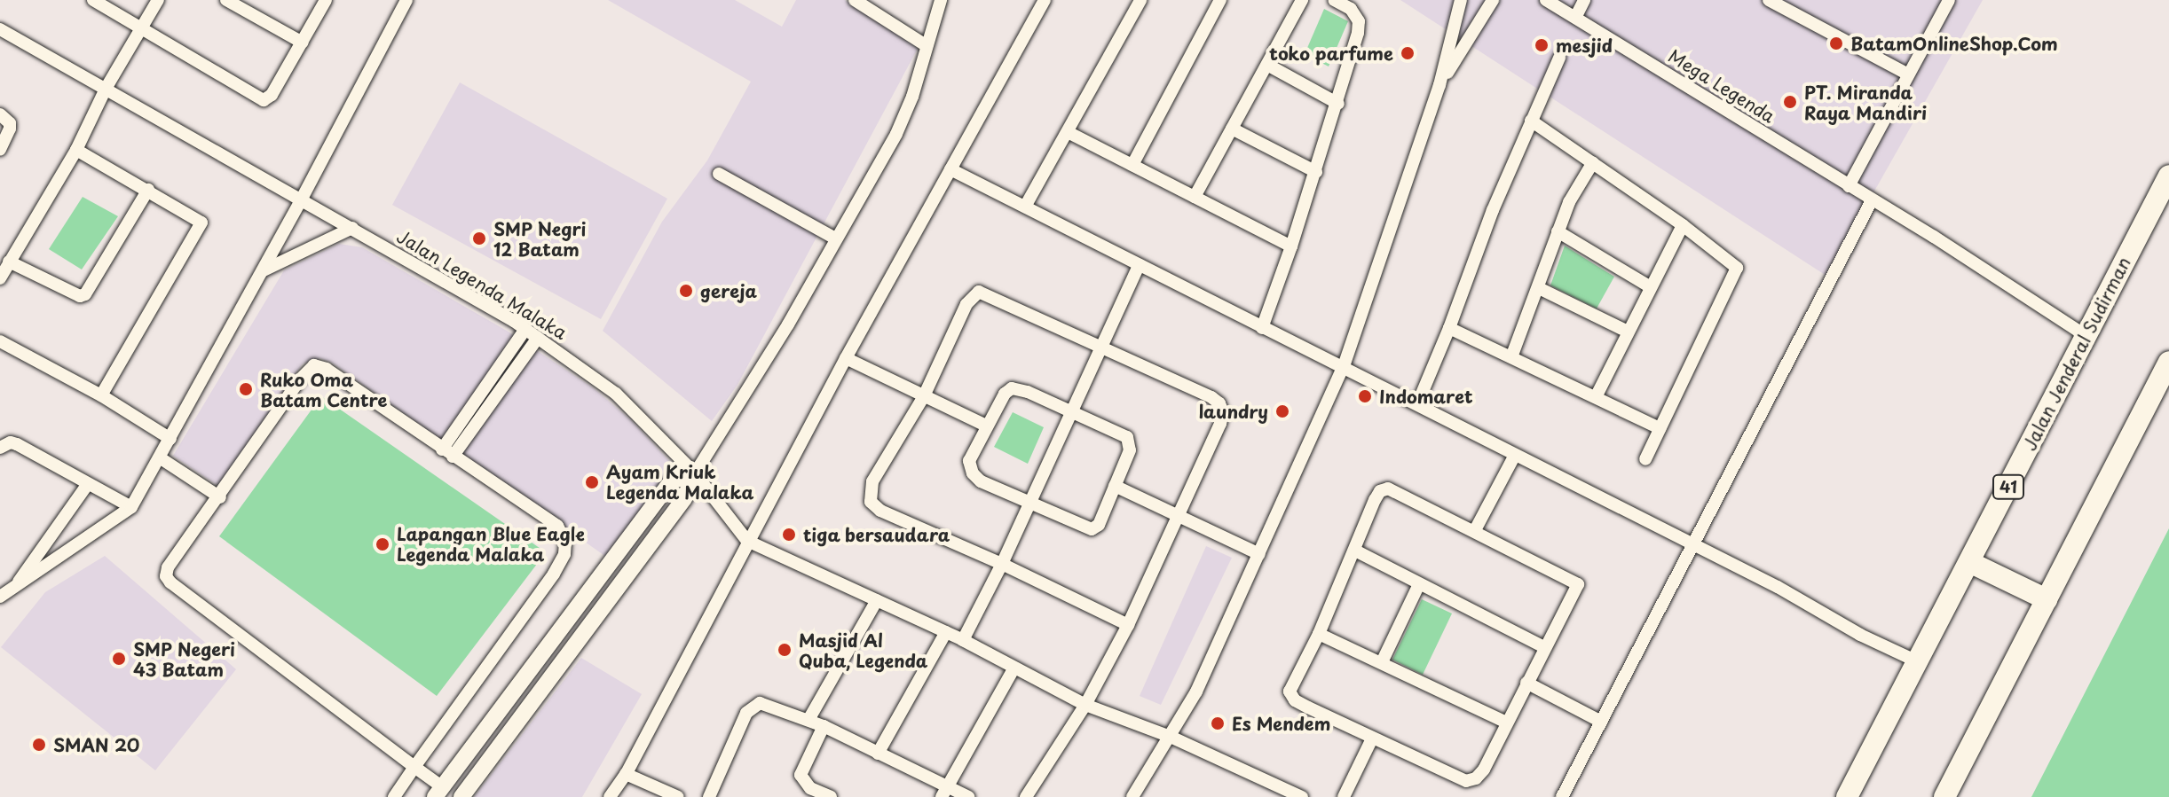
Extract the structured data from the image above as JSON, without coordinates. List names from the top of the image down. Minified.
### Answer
{"streets":{"highway":["Jalan Jenderal Sudirman","41"],"street":["Mega Legenda","Jalan Legenda Malaka"]},"crossings":[["Mega Legenda","Jalan Jenderal Sudirman"]],"places":["BatamOnlineShop.Com","mesjid","toko parfume","PT. Miranda Raya Mandiri","SMP Negri 12 Batam","gereja","Ruko Oma Batam Centre","Indomaret","laundry","Ayam Kriuk Legenda Malaka","tiga bersaudara","Lapangan Blue Eagle Legenda Malaka","Masjid Al Quba, Legenda","SMP Negeri 43 Batam","Es Mendem","SMAN 20"]}
